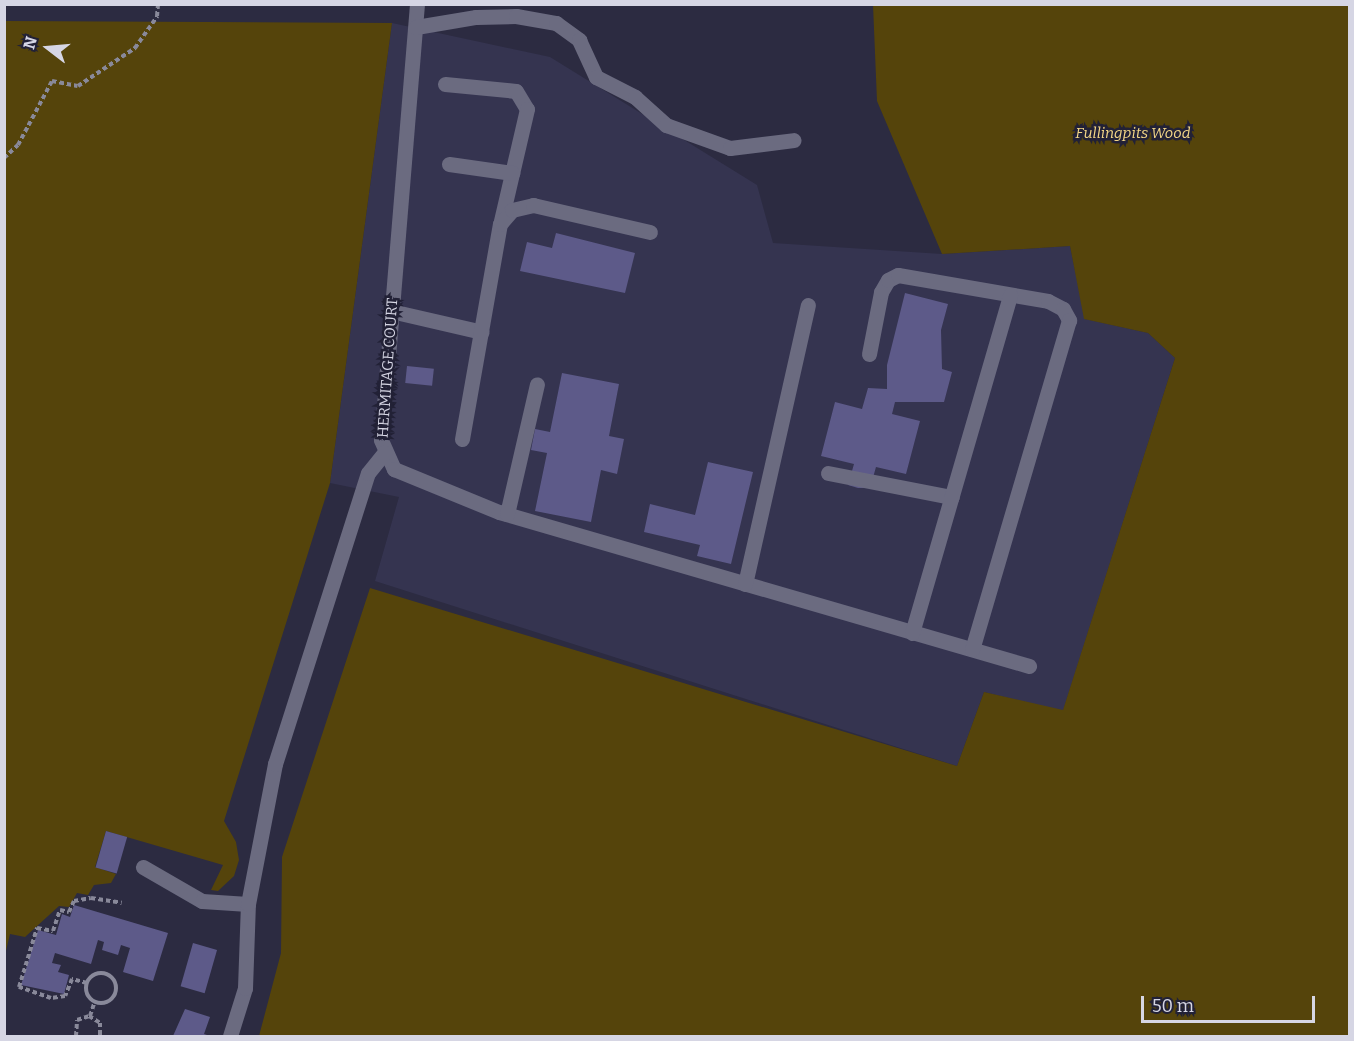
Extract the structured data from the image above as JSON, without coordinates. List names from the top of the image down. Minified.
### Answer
{"streets":{"street":["HERMITAGE COURT"]},"parks":["Fullingpits Wood"],"scale_bar":"50 m","north":"left"}
